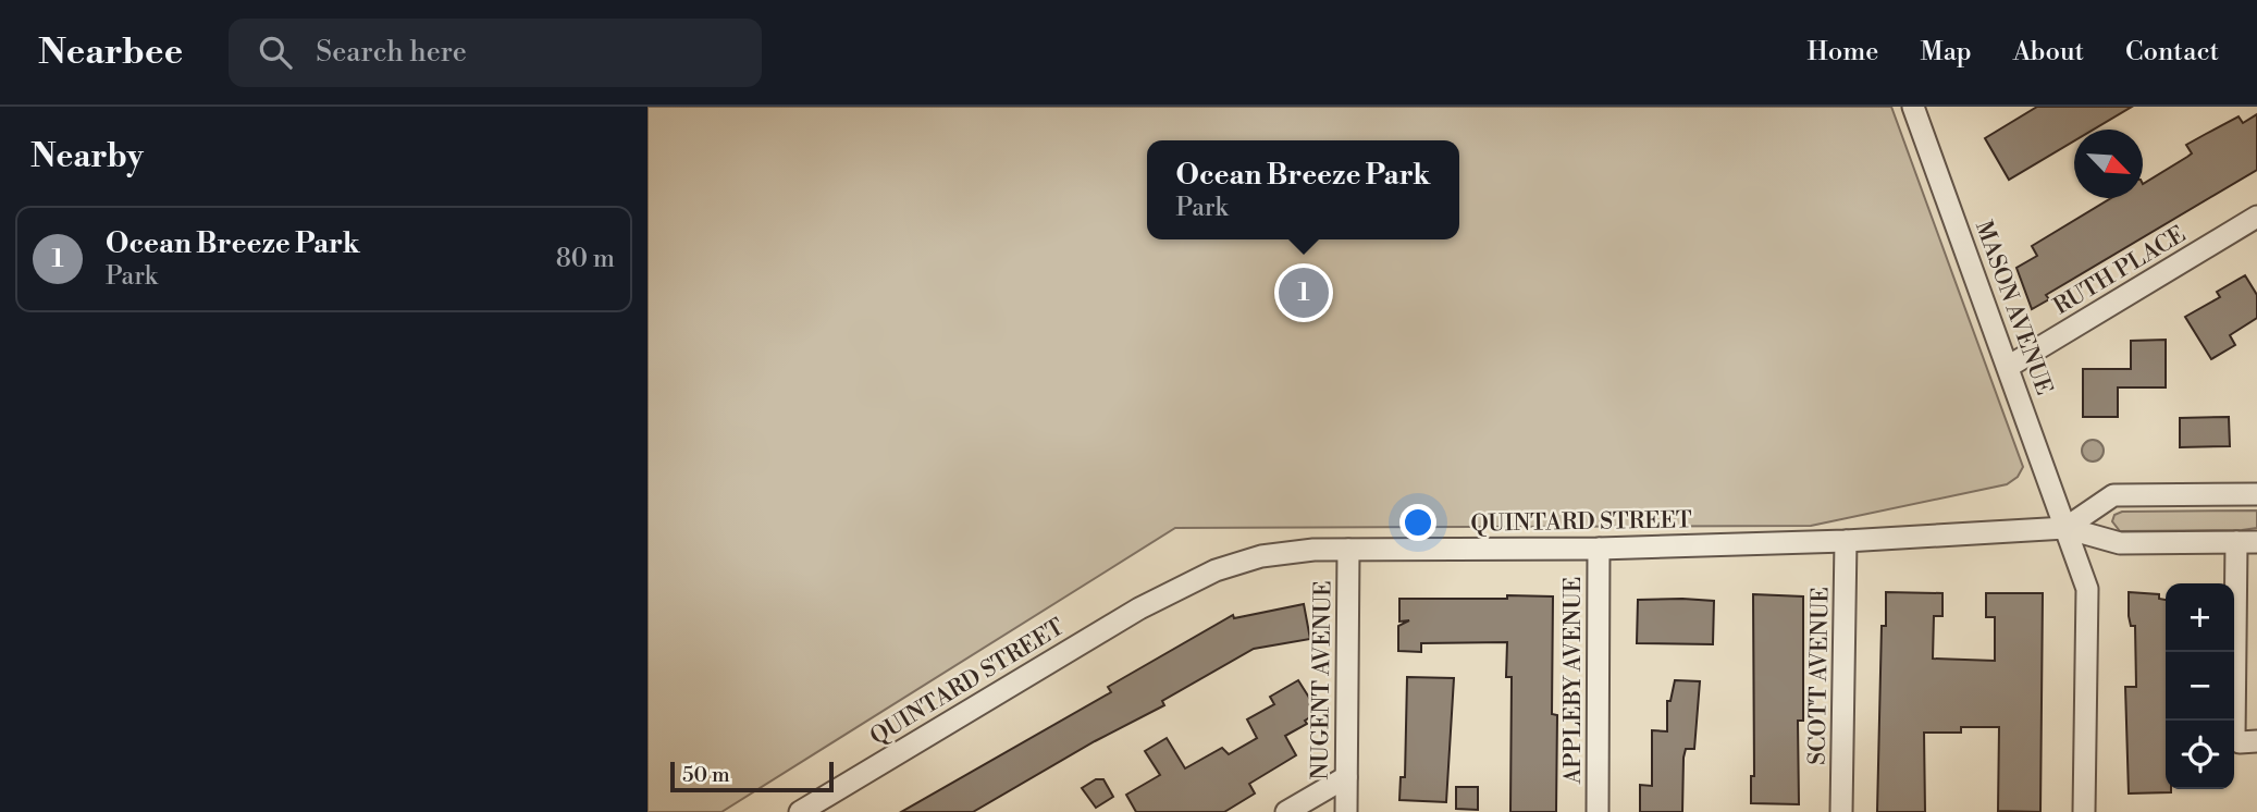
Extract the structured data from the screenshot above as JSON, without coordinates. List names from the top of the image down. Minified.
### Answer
{"streets":{"street":["RUTH PLACE","MASON AVENUE","QUINTARD STREET","SCOTT AVENUE","NUGENT AVENUE","APPLEBY AVENUE"]},"crossings":[["RUTH PLACE","MASON AVENUE"],["MASON AVENUE","QUINTARD STREET"],["QUINTARD STREET","SCOTT AVENUE"],["QUINTARD STREET","NUGENT AVENUE"],["QUINTARD STREET","APPLEBY AVENUE"]],"scale_bar":"50 m","north":"bottom right","page":{"header":"Nearbee","search":"Search here","nav":["Home","Map","About","Contact"],"heading":"Nearby","popup":["Ocean Breeze Park","Park"],"list":[{"mark":"1","name":"Ocean Breeze Park","note":"Park","value":"80 m"}],"pins":"1","map_buttons":["+","−"],"scale":"50 m"}}
